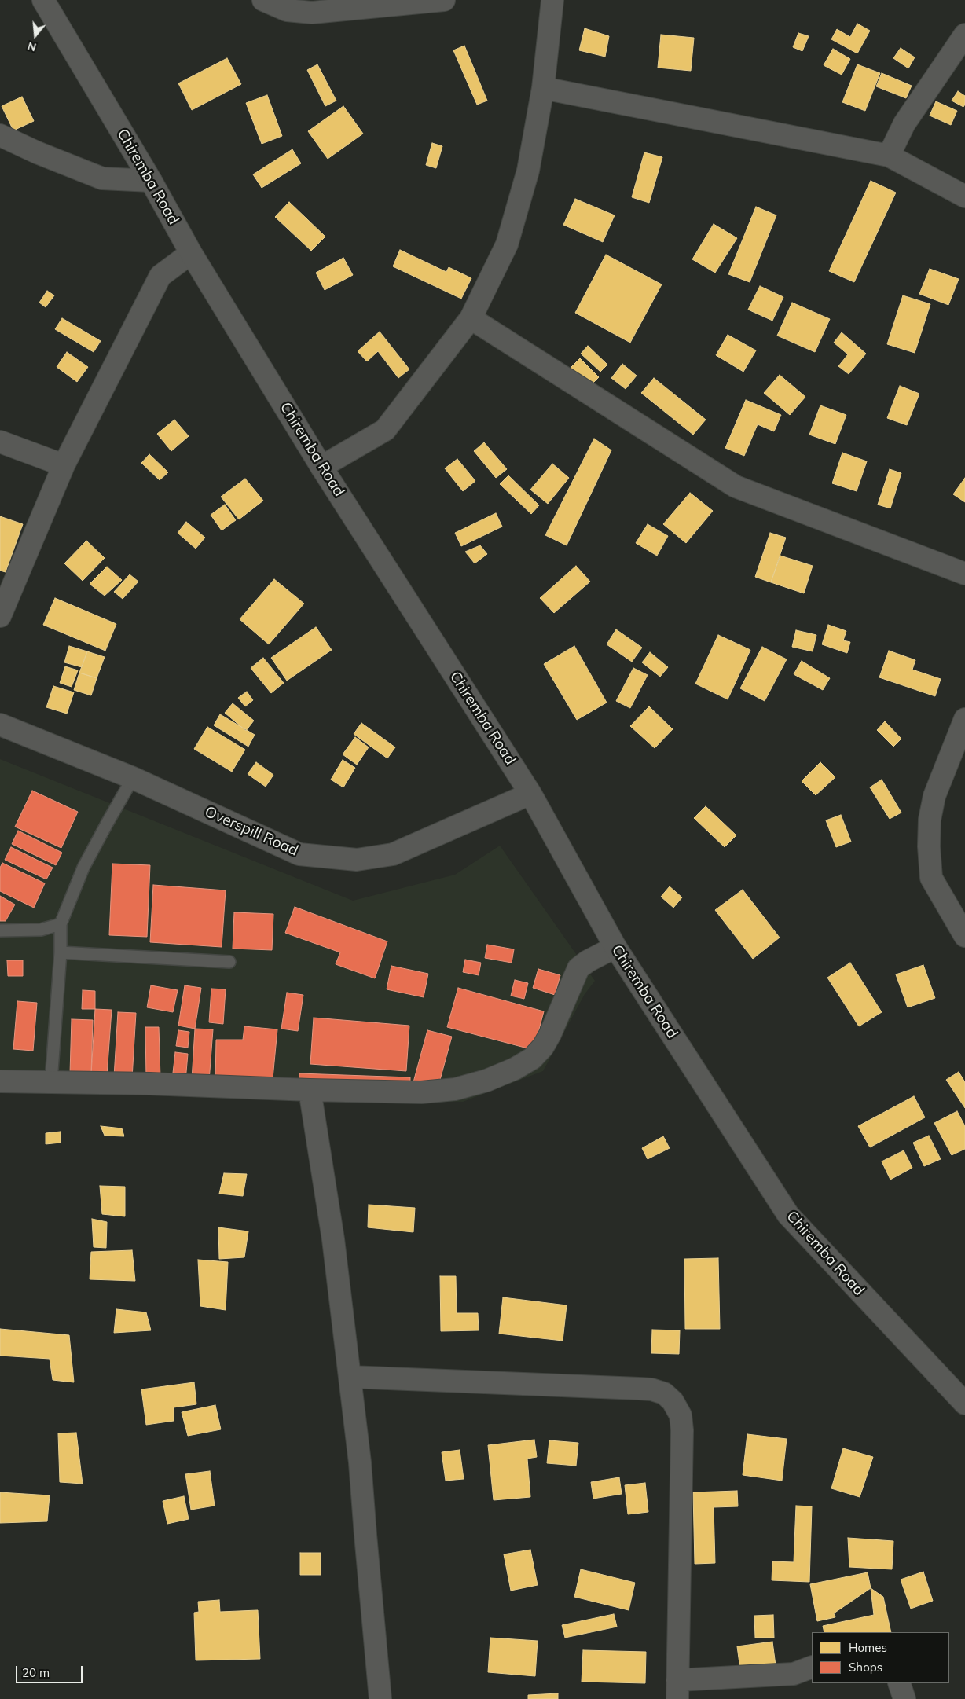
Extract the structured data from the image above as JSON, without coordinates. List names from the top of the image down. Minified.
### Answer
{"streets":{"street":["Chiremba Road","Overspill Road"]},"crossings":[["Chiremba Road","Overspill Road"]],"legend":["Homes","Shops"],"scale_bar":"20 m","north":"bottom"}
